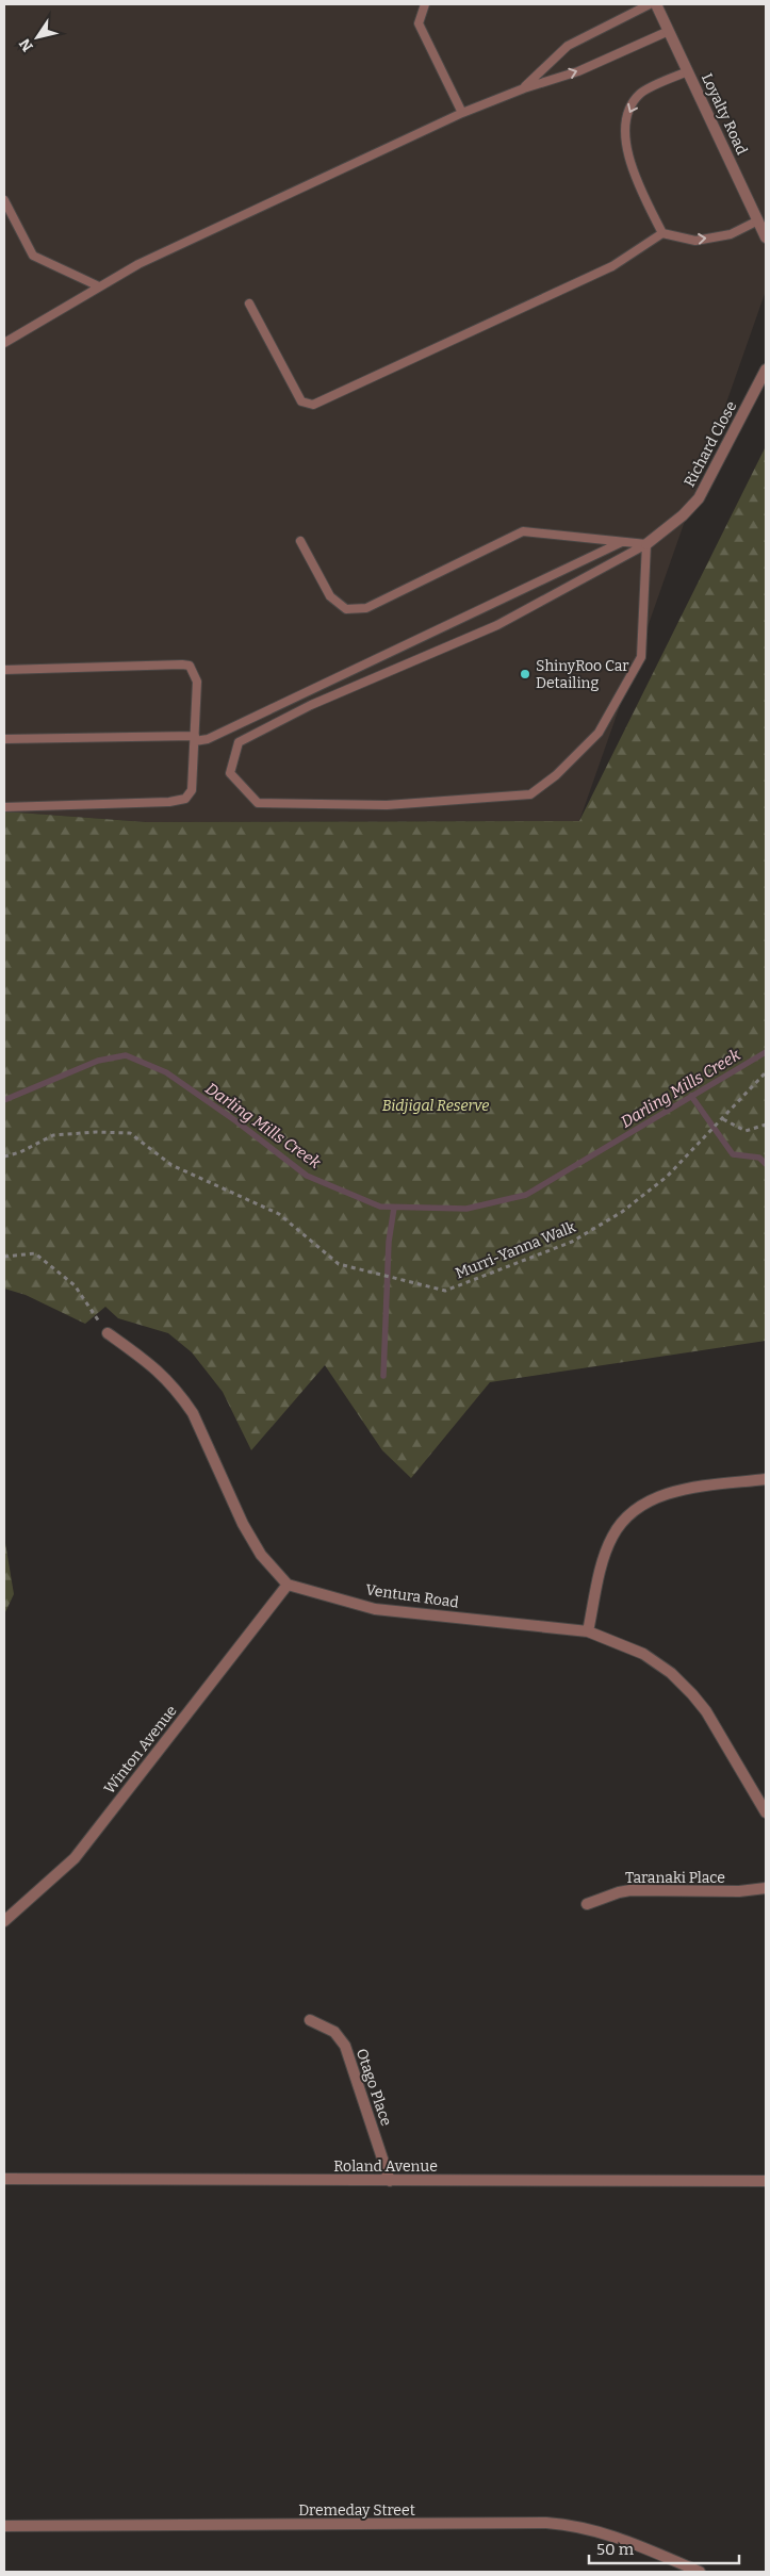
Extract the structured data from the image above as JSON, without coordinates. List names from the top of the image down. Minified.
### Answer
{"streets":{"street":["Loyalty Road","Richard Close","Ventura Road","Winton Avenue","Taranaki Place","Otago Place","Roland Avenue","Dremeday Street"],"path":["Murri-Yanna Walk"]},"crossings":[["Ventura Road","Winton Avenue"],["Otago Place","Roland Avenue"]],"water":["Darling Mills Creek"],"parks":["Bidjigal Reserve"],"places":["ShinyRoo Car Detailing"],"scale_bar":"50 m","north":"bottom left"}
